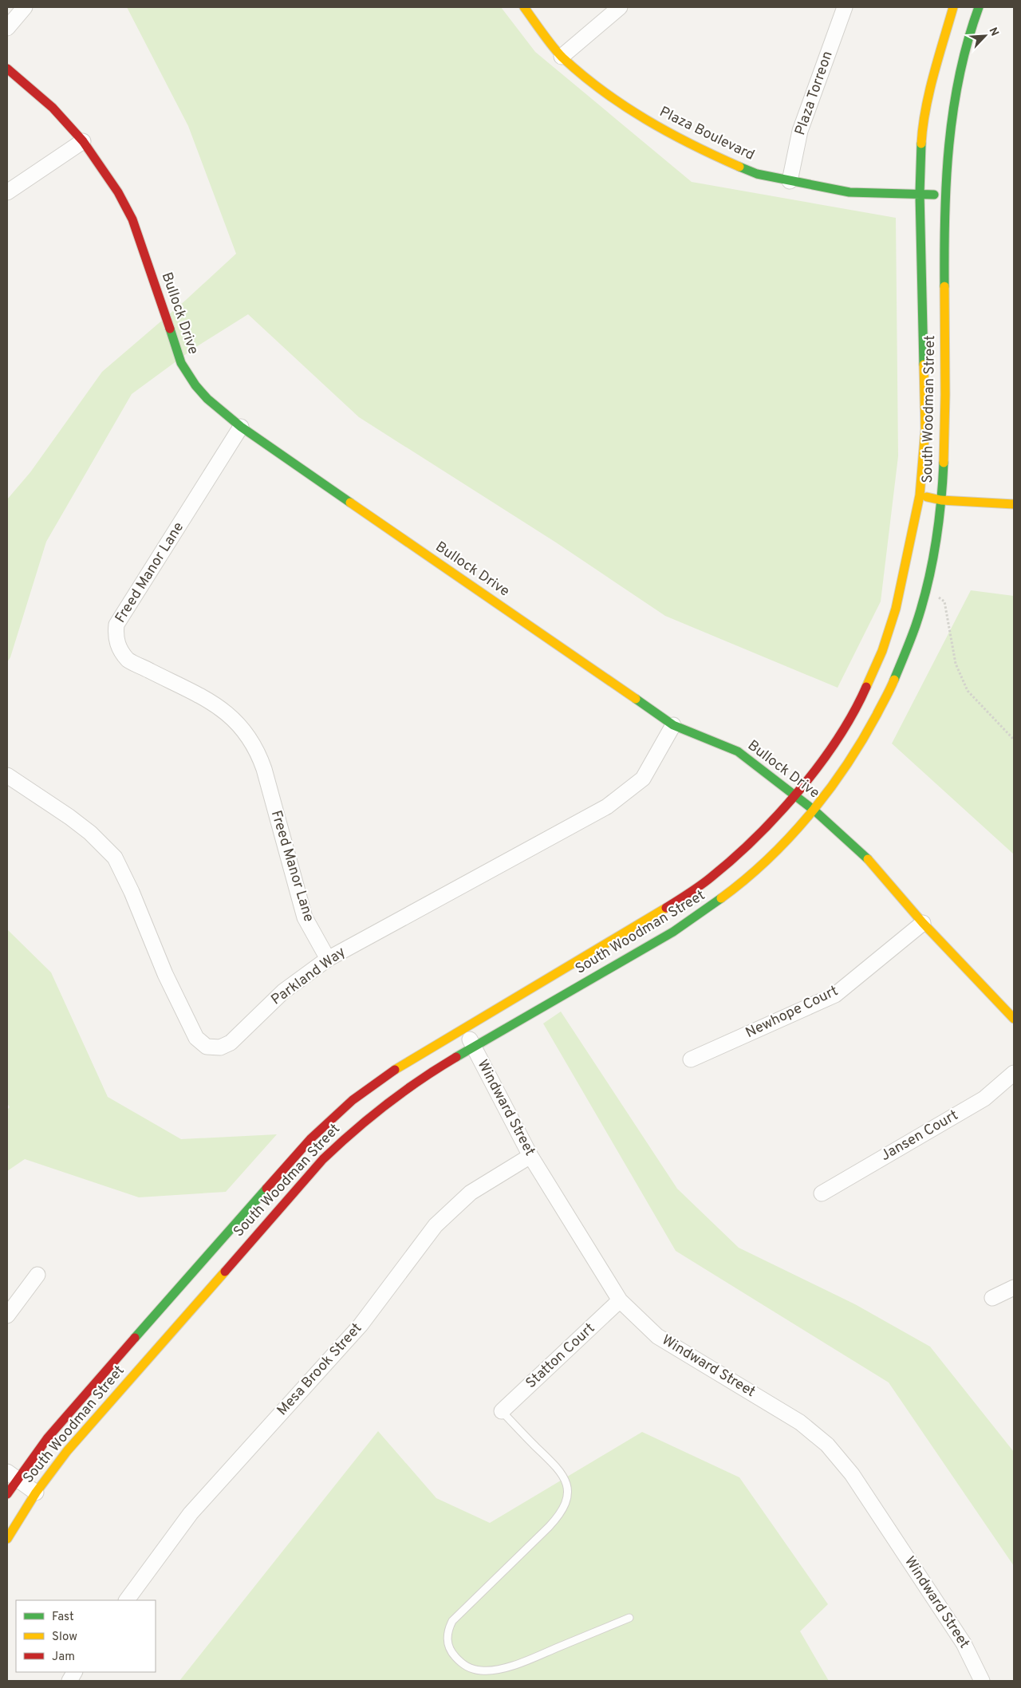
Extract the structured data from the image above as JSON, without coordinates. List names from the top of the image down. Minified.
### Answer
{"streets":{"main road":["Plaza Boulevard","Bullock Drive","South Woodman Street"],"street":["Plaza Torreon","Freed Manor Lane","Parkland Way","Newhope Court","Windward Street","Jansen Court","Statton Court","Mesa Brook Street"]},"crossings":[["Plaza Torreon","Plaza Boulevard"],["Plaza Boulevard","South Woodman Street"],["Bullock Drive","South Woodman Street"],["Bullock Drive","Freed Manor Lane"],["Bullock Drive","Parkland Way"],["Bullock Drive","Newhope Court"],["South Woodman Street","Windward Street"],["Freed Manor Lane","Parkland Way"],["Windward Street","Statton Court"],["Windward Street","Mesa Brook Street"]],"legend":["Fast","Slow","Jam"],"north":"top right"}
